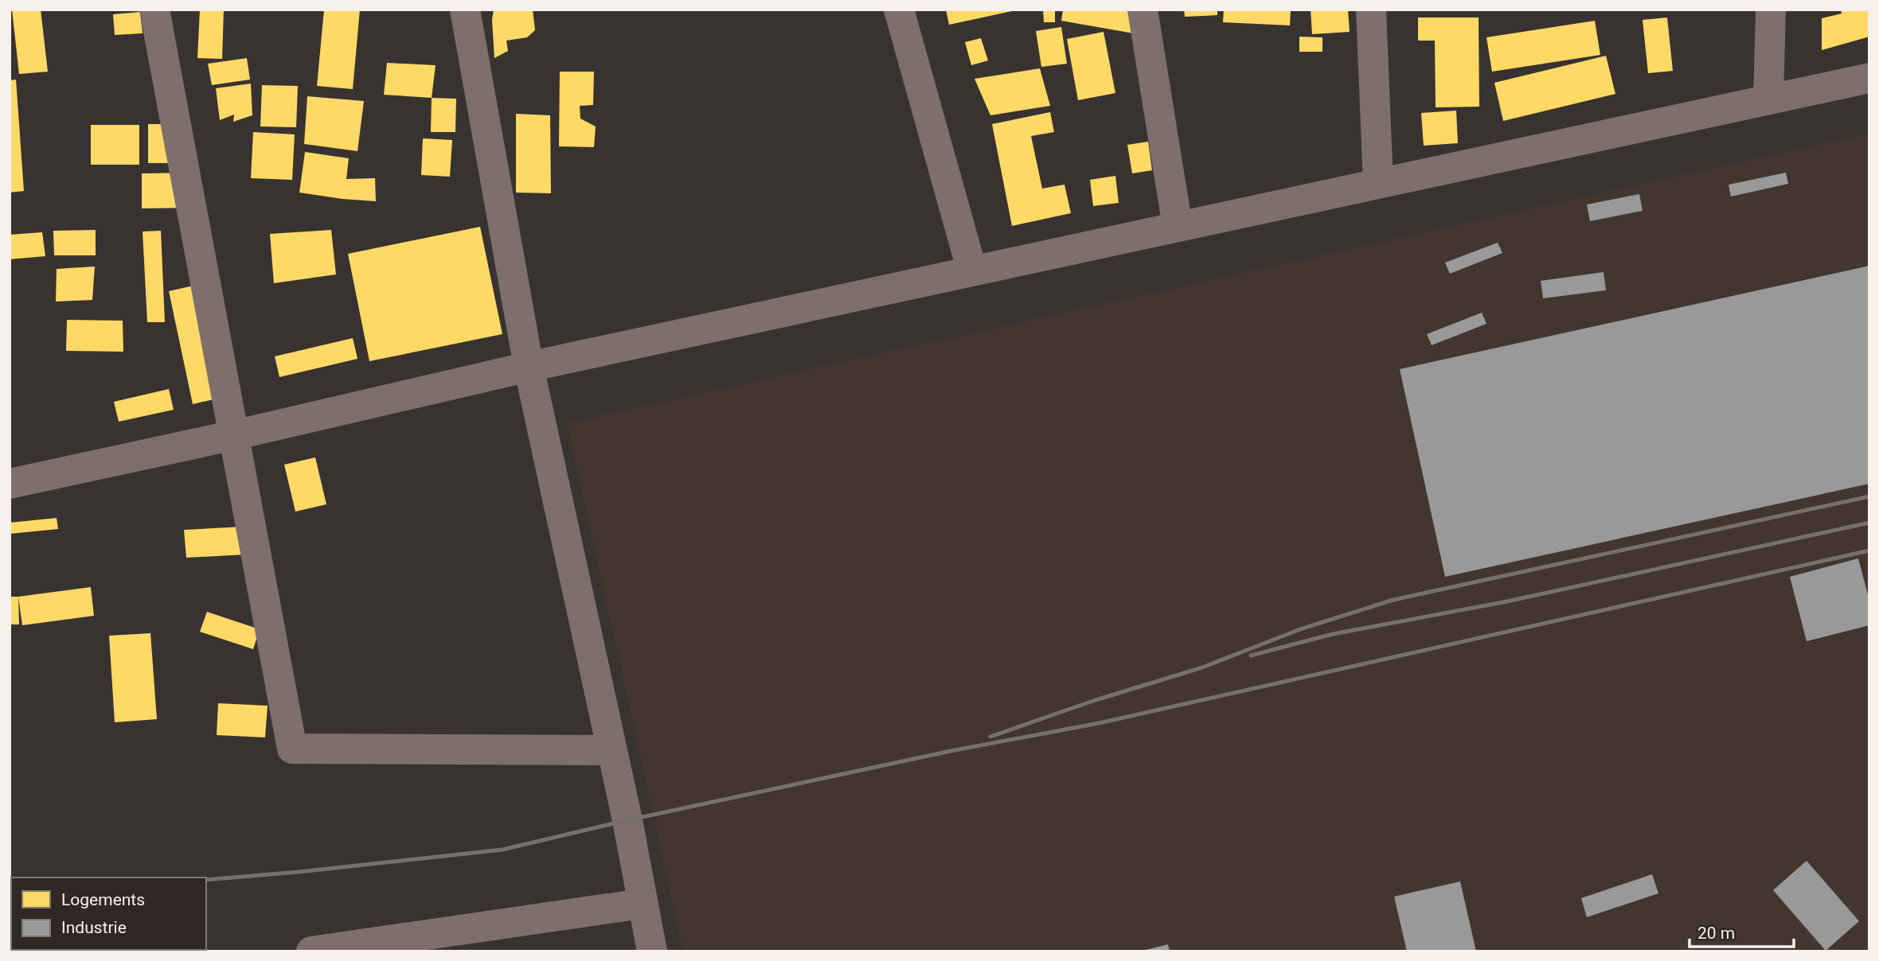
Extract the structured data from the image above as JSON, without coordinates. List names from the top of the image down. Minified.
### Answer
{"legend":["Logements","Industrie"],"scale_bar":"20 m"}
